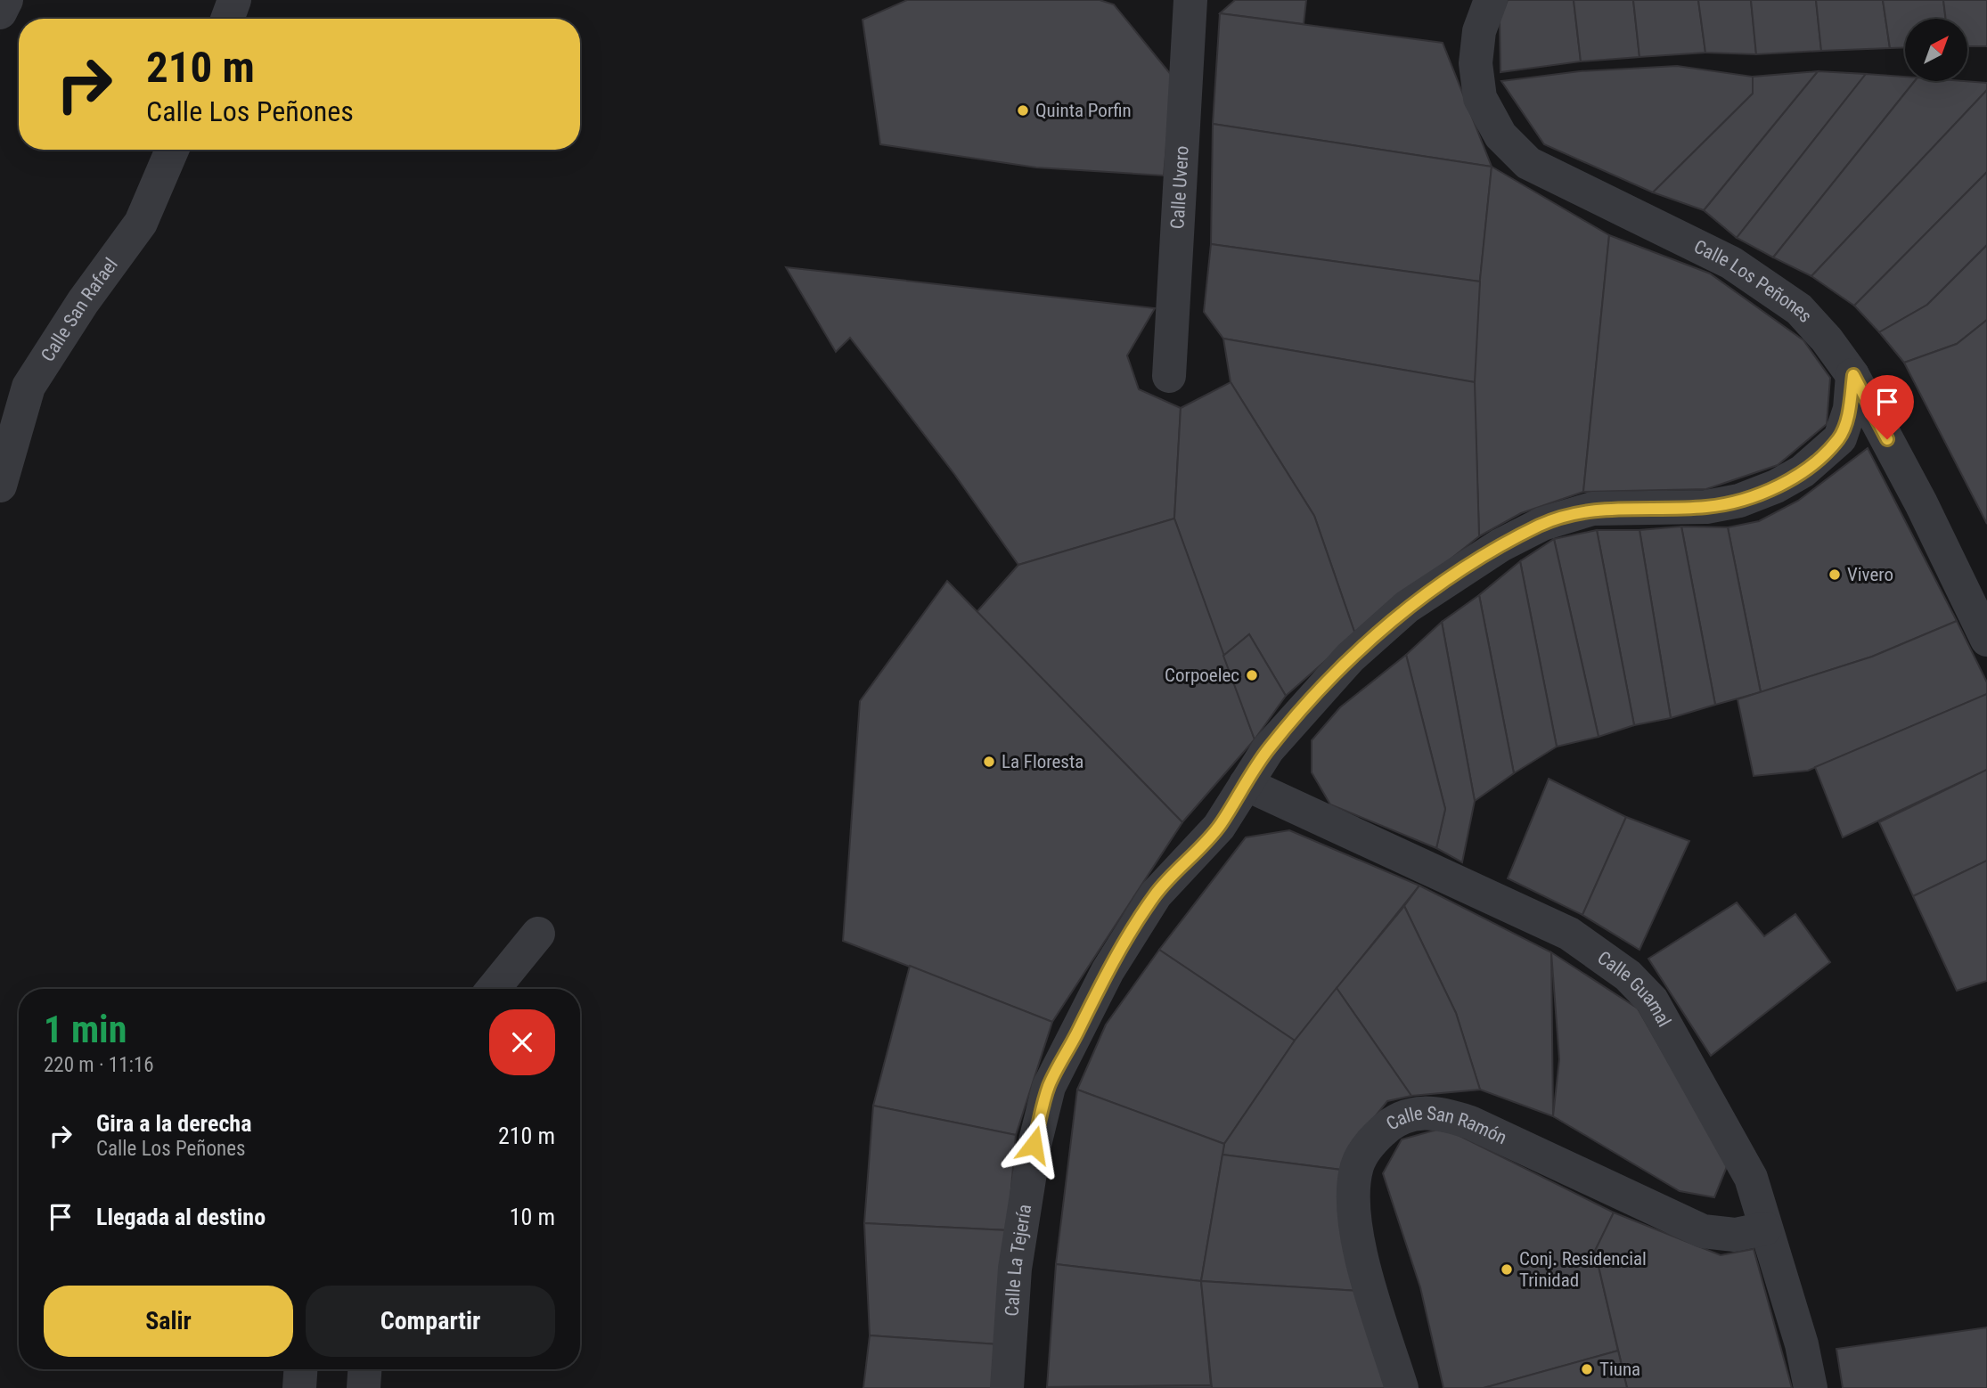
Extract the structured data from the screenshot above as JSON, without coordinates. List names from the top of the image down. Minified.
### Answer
{"streets":{"street":["Calle Uvero","Calle Los Peñones","Calle San Rafael","Calle Guamal","Calle San Ramón","Calle La Tejería"]},"crossings":[["Calle Los Peñones","Calle La Tejería"],["Calle Guamal","Calle San Ramón"],["Calle Guamal","Calle La Tejería"]],"places":["Quinta Porfin","Vivero","Corpoelec","La Floresta","Conj. Residencial Trinidad","Tiuna"],"north":"top right","page":{"turn":["210 m","Calle Los Peñones"],"heading":["1 min","220 m · 11:16"],"list":[{"name":"Gira a la derecha","note":"Calle Los Peñones","value":"210 m"},{"name":"Llegada al destino","value":"10 m"}],"buttons":["Salir","Compartir"]}}
